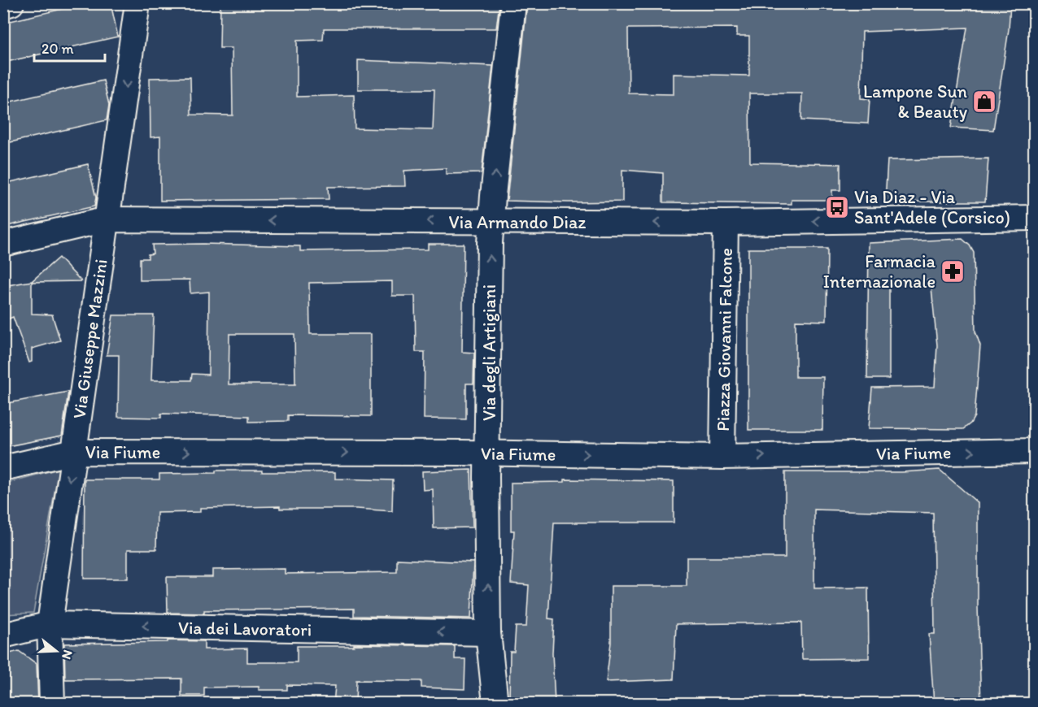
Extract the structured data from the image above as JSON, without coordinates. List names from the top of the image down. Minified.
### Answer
{"streets":{"street":["Via Armando Diaz","Via Giuseppe Mazzini","Piazza Giovanni Falcone","Via degli Artigiani","Via Fiume","Via dei Lavoratori"]},"crossings":[["Via Armando Diaz","Via Giuseppe Mazzini"],["Via Armando Diaz","Piazza Giovanni Falcone"],["Via Armando Diaz","Via degli Artigiani"],["Via Giuseppe Mazzini","Via Fiume"],["Via Giuseppe Mazzini","Via dei Lavoratori"],["Piazza Giovanni Falcone","Via Fiume"],["Via degli Artigiani","Via Fiume"],["Via degli Artigiani","Via dei Lavoratori"]],"one_way":["Via Armando Diaz","Via Giuseppe Mazzini","Via degli Artigiani","Via Fiume","Via dei Lavoratori"],"places":{"shop":["Lampone Sun & Beauty"],"bus stop":["Via Diaz - Via Sant'Adele (Corsico)"],"pharmacy":["Farmacia Internazionale"]},"scale_bar":"20 m","north":"right"}
